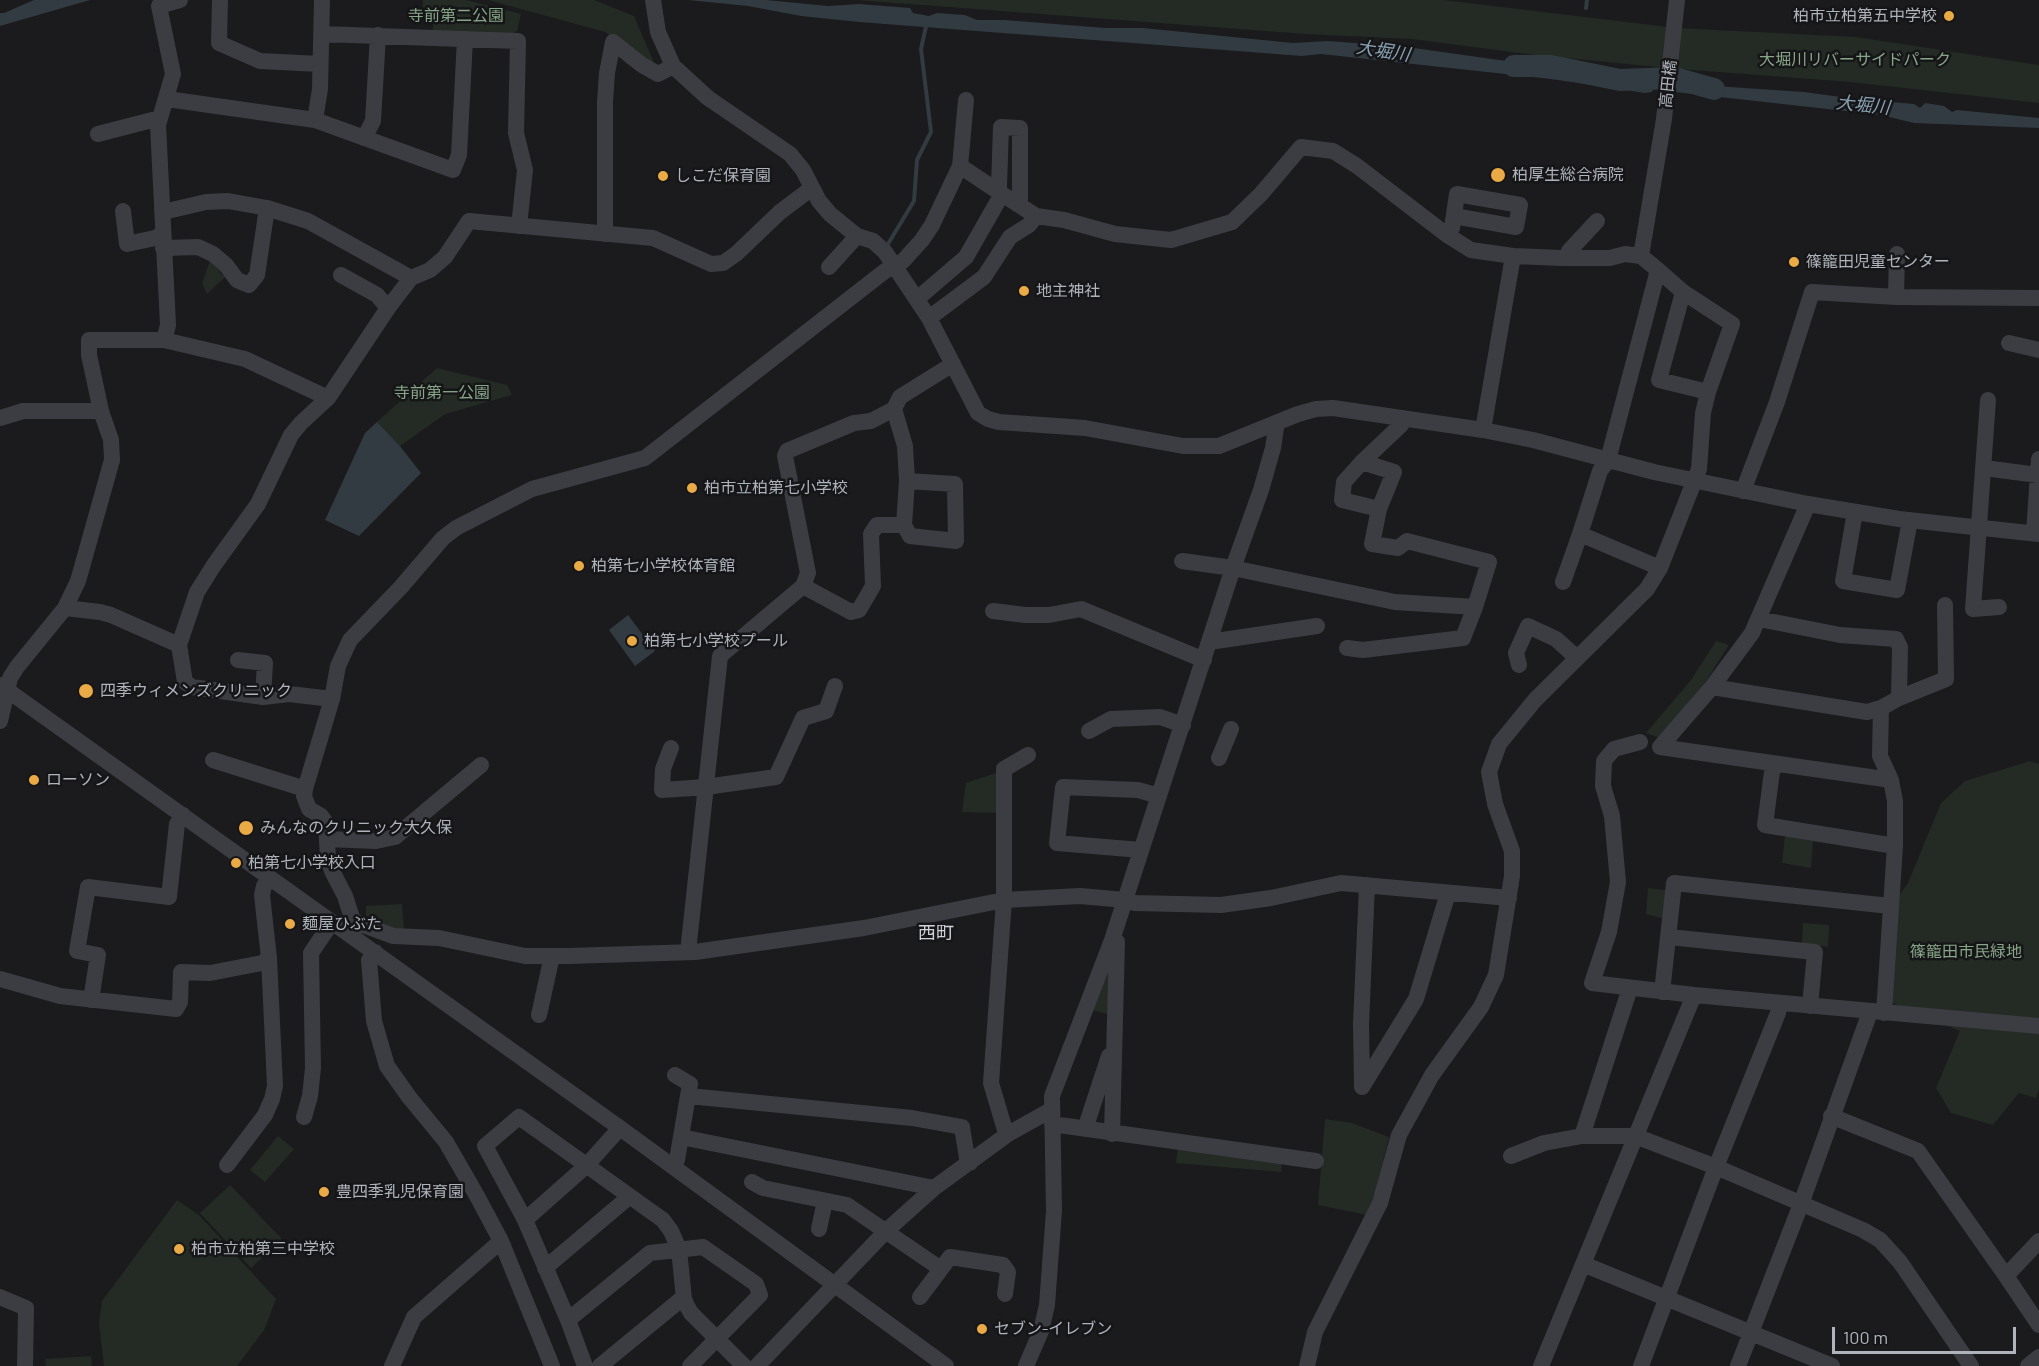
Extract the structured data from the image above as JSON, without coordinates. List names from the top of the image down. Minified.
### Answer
{"streets":{"street":["高田橋"]},"districts":["西町"],"water":["大堀川"],"parks":["寺前第二公園","大堀川リバーサイドパーク","寺前第一公園","篠籠田市民緑地"],"places":["柏市立柏第五中学校","柏厚生総合病院","しこだ保育園","篠籠田児童センター","地主神社","柏市立柏第七小学校","柏第七小学校体育館","柏第七小学校プール","四季ウィメンズクリニック","ローソン","みんなのクリニック大久保","柏第七小学校入口","麺屋ひぶた","豊四季乳児保育園","柏市立柏第三中学校","セブン-イレブン"],"scale_bar":"100 m"}
